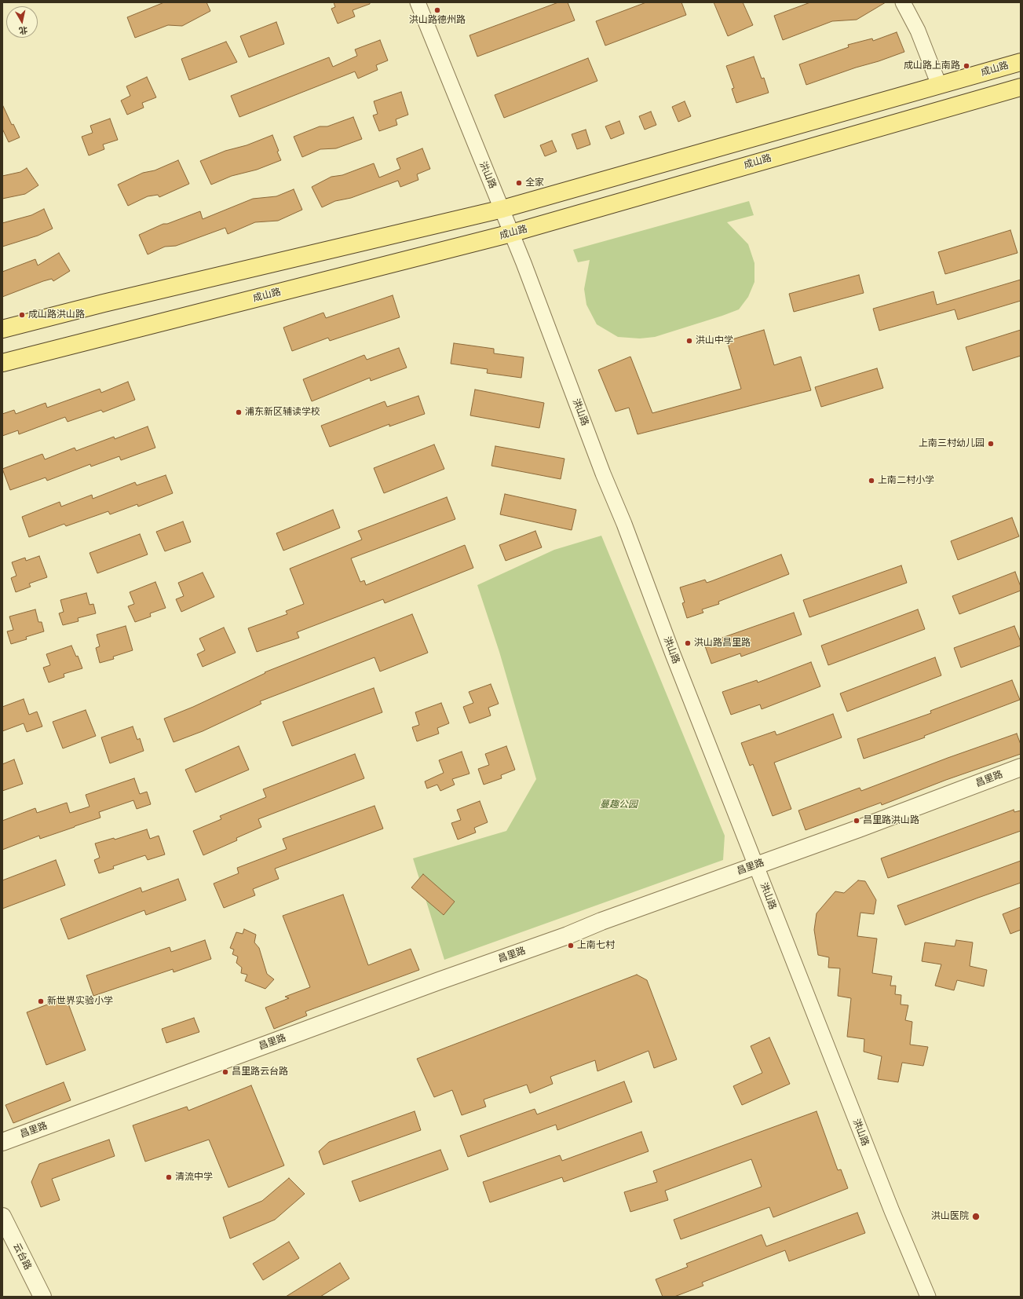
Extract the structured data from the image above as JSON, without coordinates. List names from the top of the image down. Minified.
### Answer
{"streets":{"main road":["成山路"],"street":["洪山路","昌里路","云台路"]},"crossings":[["成山路","洪山路"],["洪山路","昌里路"]],"parks":["蔓趣公园"],"places":["洪山路德州路","成山路上南路","全家","成山路洪山路","洪山中学","浦东新区辅读学校","上南三村幼儿园","上南二村小学","洪山路昌里路","昌里路洪山路","上南七村","新世界实验小学","昌里路云台路","清流中学","洪山医院"],"north":"bottom"}
